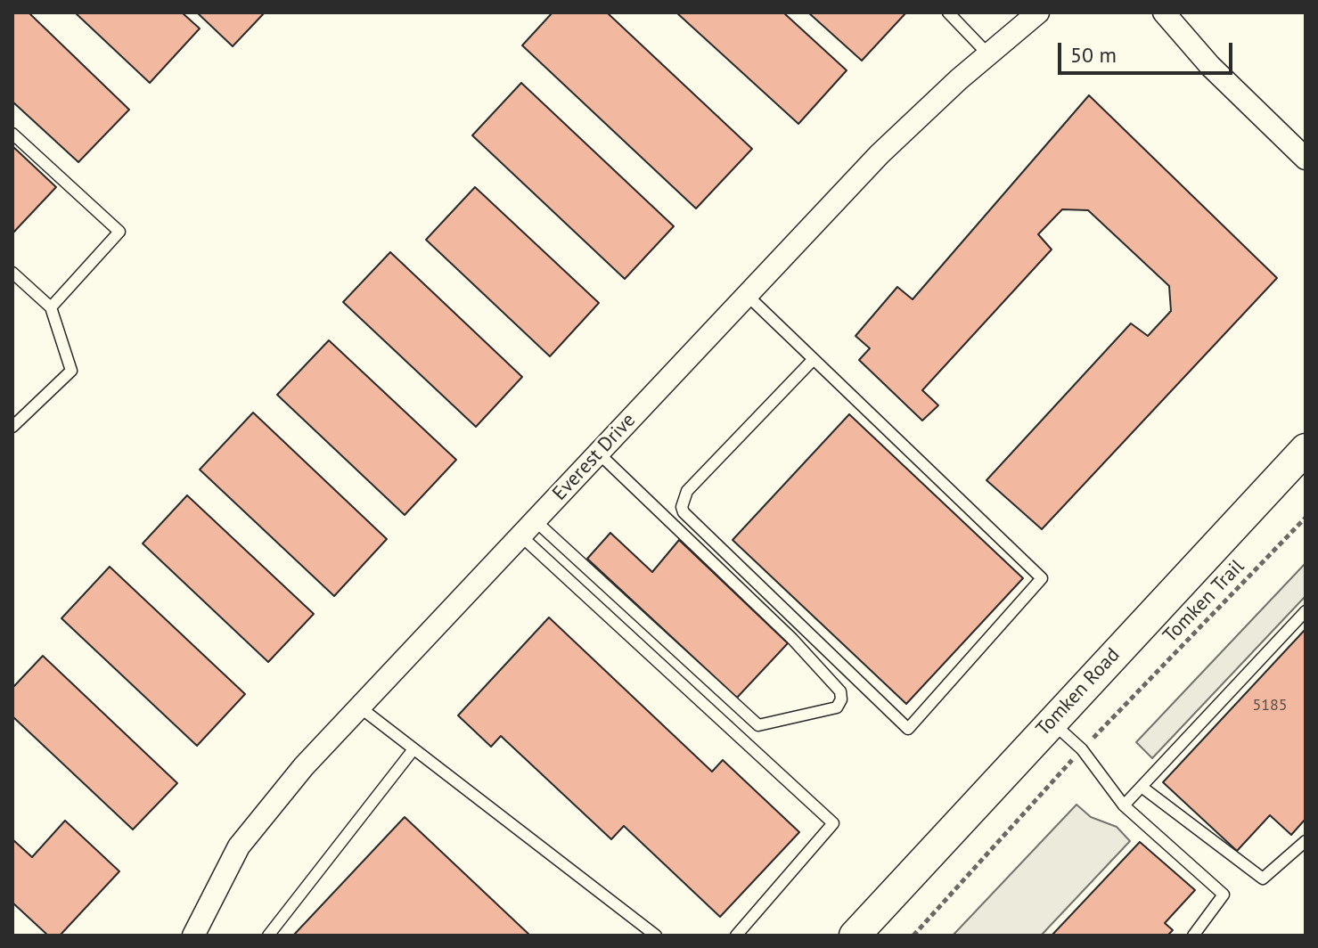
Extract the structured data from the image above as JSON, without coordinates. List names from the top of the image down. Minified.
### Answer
{"streets":{"main road":["Tomken Road"],"street":["Everest Drive"],"path":["Tomken Trail"]},"house_numbers":["5185"],"scale_bar":"50 m"}
